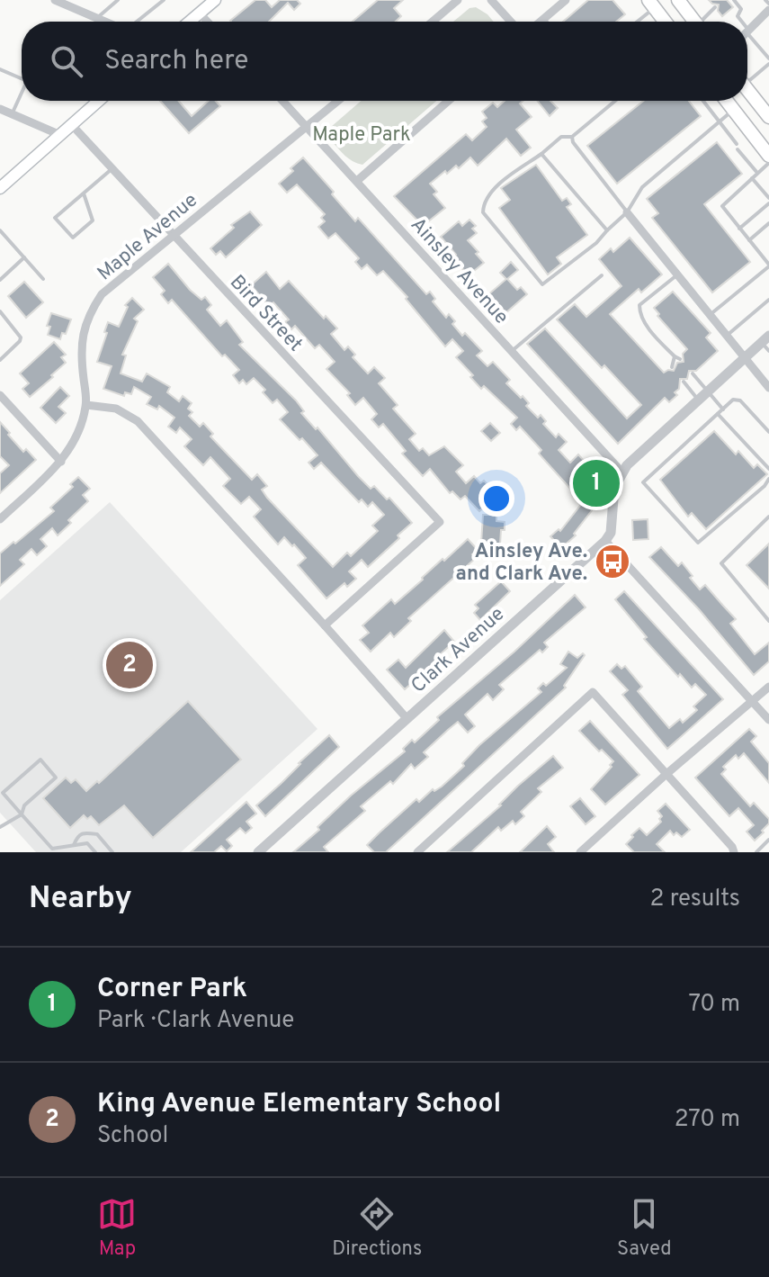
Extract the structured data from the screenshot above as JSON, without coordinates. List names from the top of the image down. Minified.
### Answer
{"streets":{"street":["Maple Avenue","Ainsley Avenue","Bird Street","Clark Avenue"]},"crossings":[["Maple Avenue","Ainsley Avenue"],["Maple Avenue","Bird Street"]],"parks":["Maple Park"],"places":{"bus stop":["Ainsley Ave. and Clark Ave."]},"page":{"search":"Search here","pins":["1","2"],"heading":["Nearby","2 results"],"list":[{"mark":"1","name":"Corner Park","note":"Park · Clark Avenue","value":"70 m"},{"mark":"2","name":"King Avenue Elementary School","note":"School","value":"270 m"}],"nav":["Map","Directions","Saved"]}}
